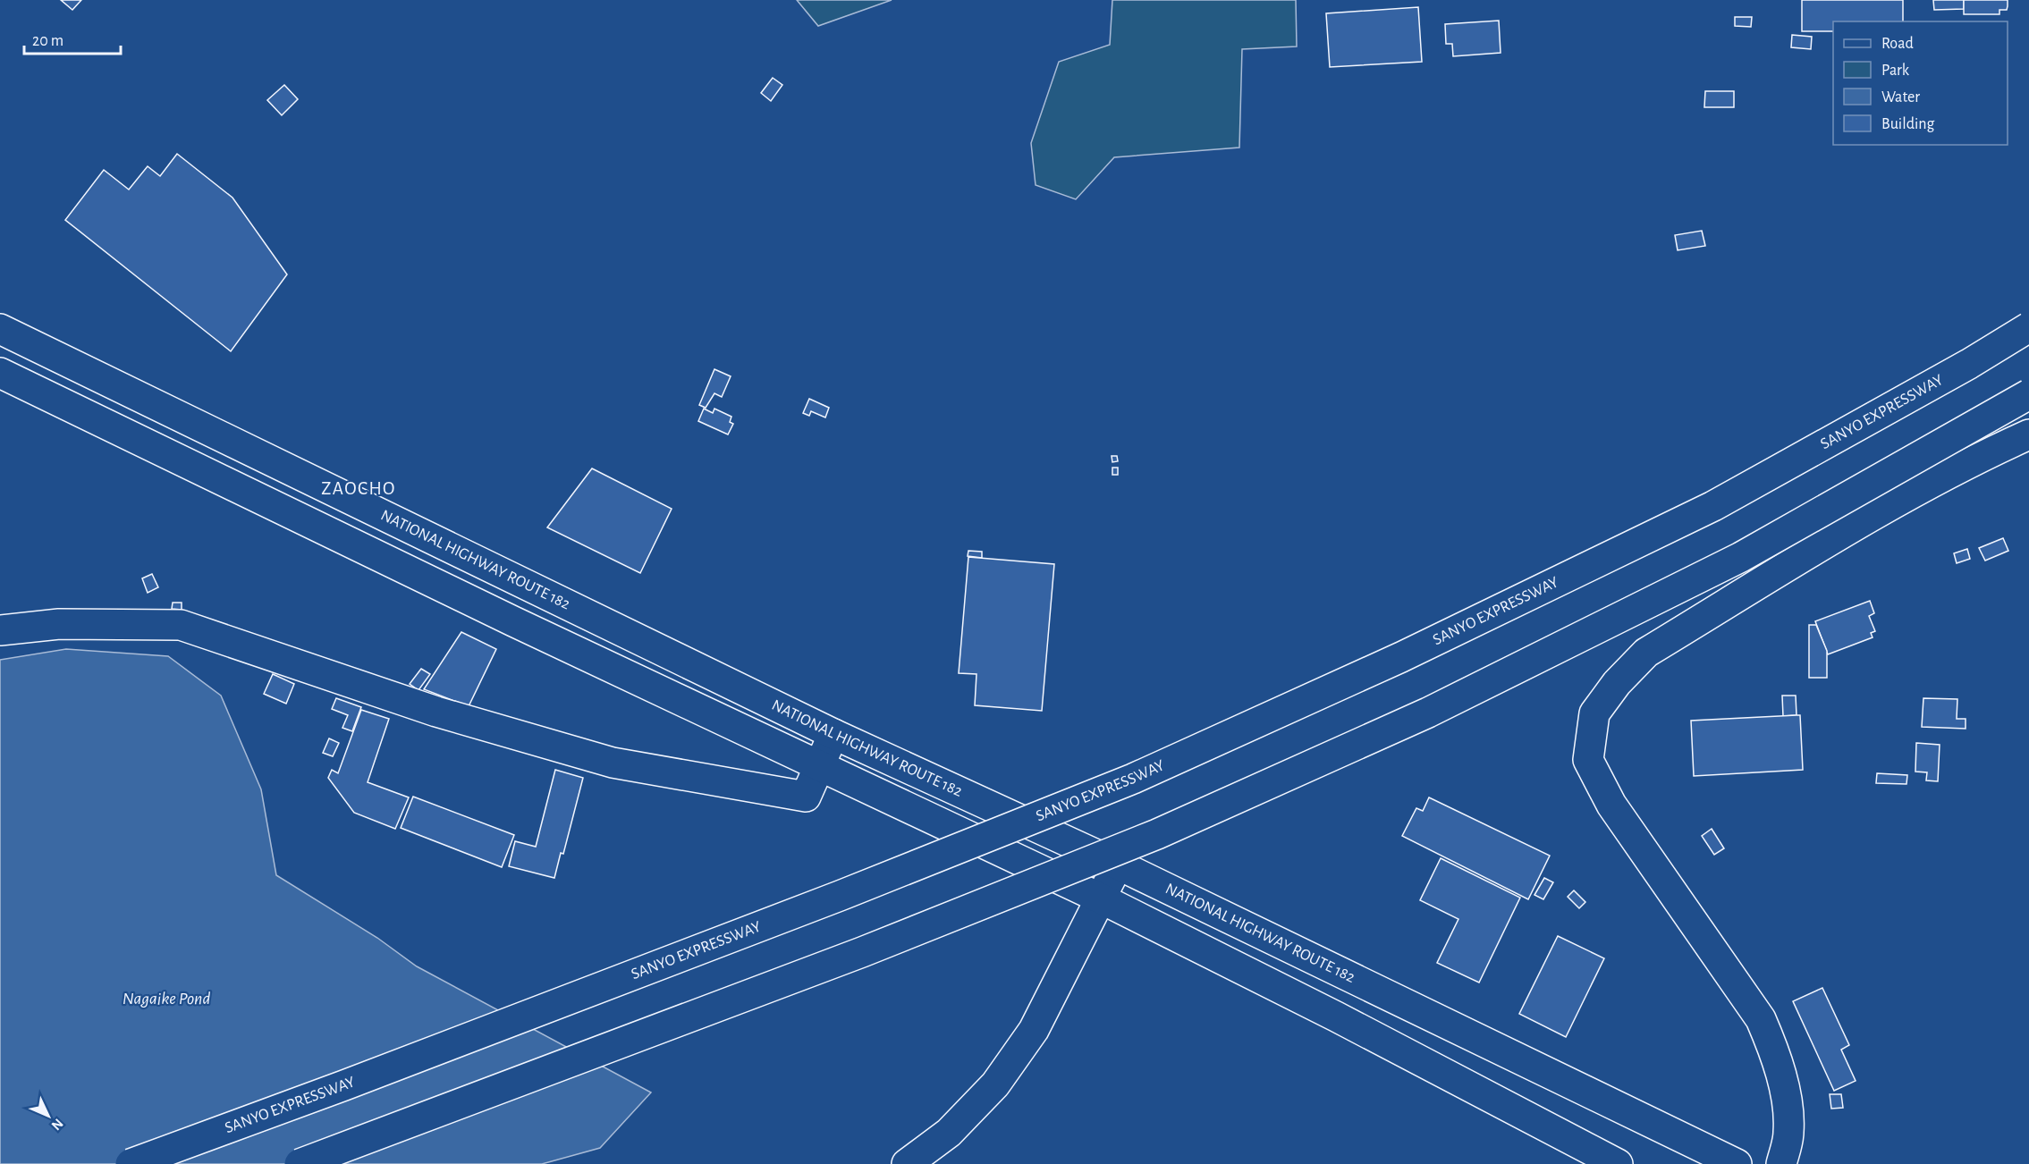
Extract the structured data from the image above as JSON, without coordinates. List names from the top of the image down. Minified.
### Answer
{"streets":{"main road":["SANYO EXPRESSWAY","NATIONAL HIGHWAY ROUTE 182"]},"districts":["ZAOCHO"],"water":["Nagaike Pond"],"legend":["Road","Park","Water","Building"],"scale_bar":"20 m","north":"bottom right"}
